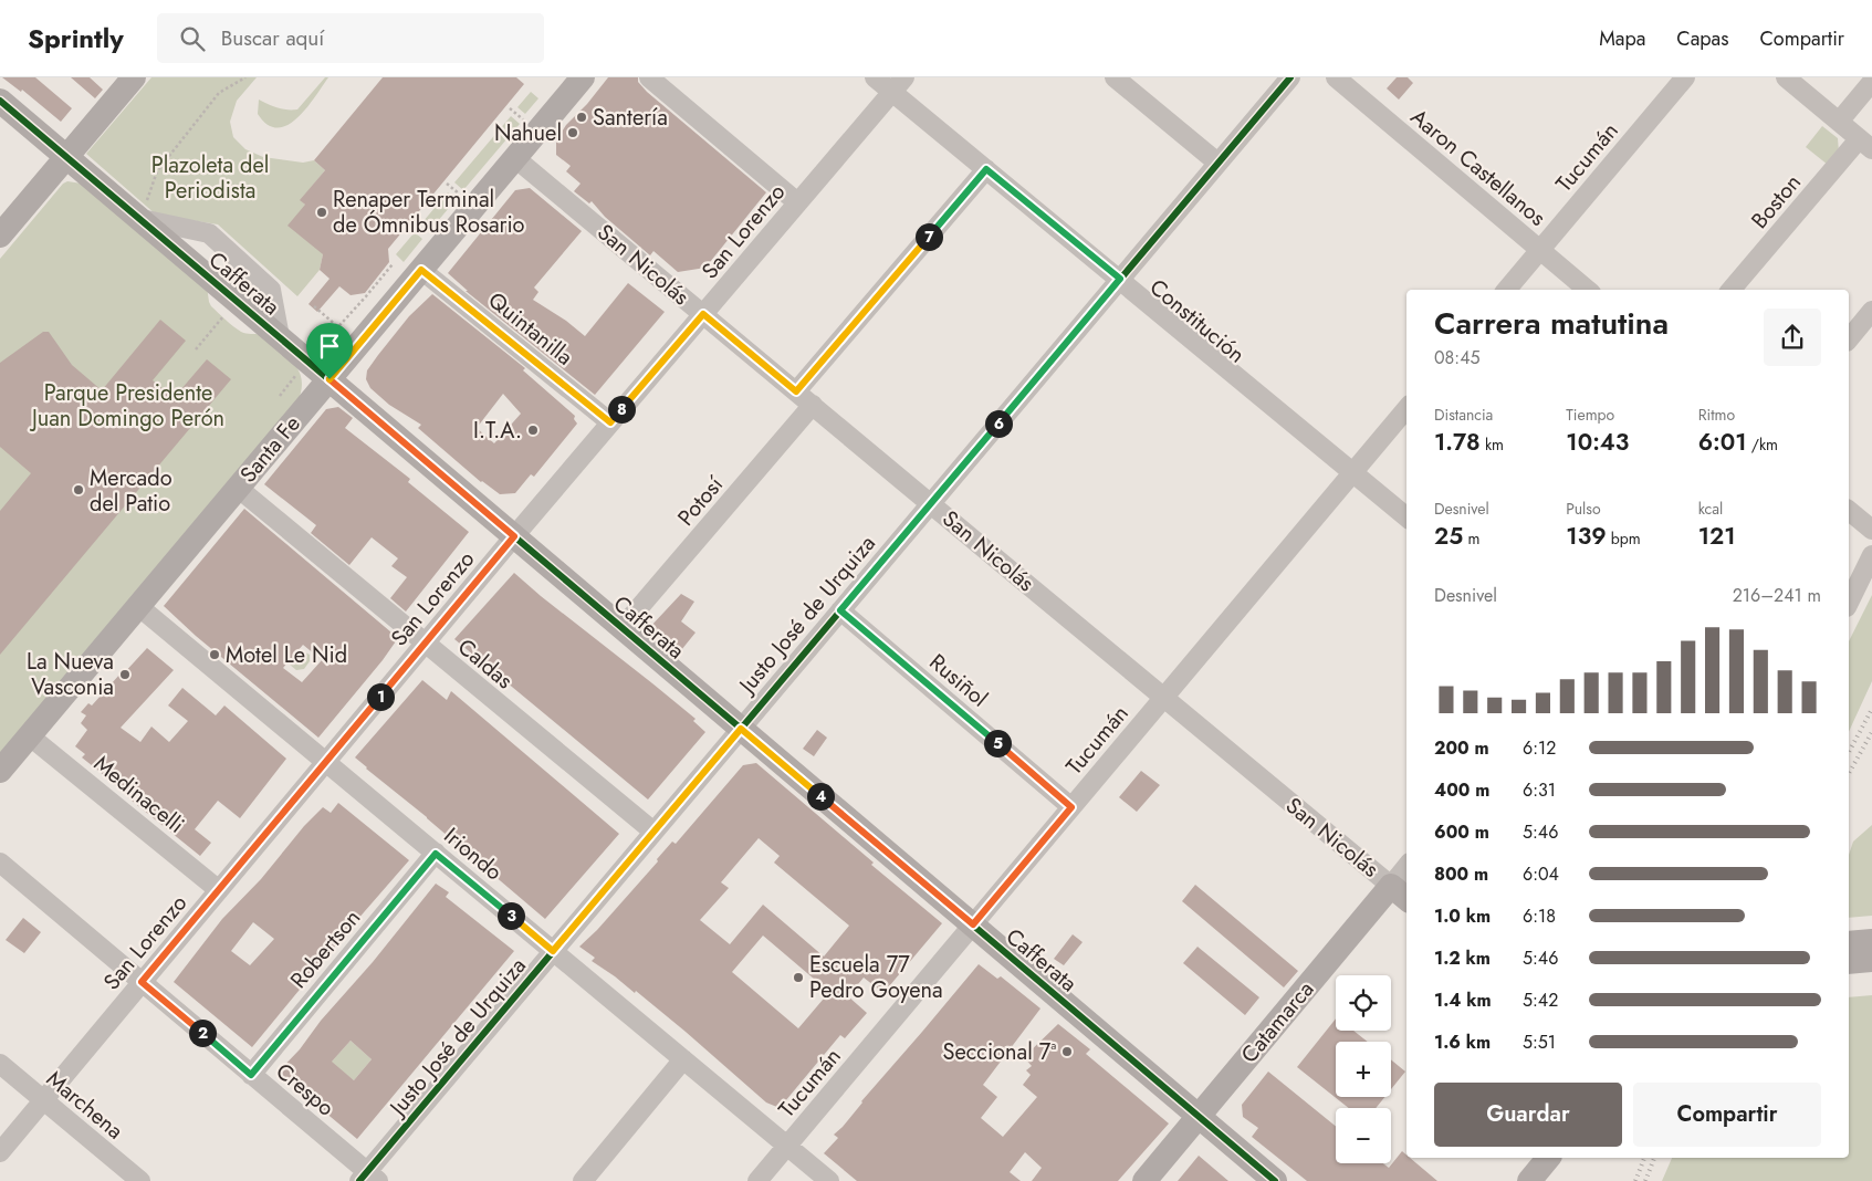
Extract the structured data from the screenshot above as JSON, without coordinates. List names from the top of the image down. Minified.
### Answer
{"streets":{"main road":["San Nicolás","Cafferata","Santa Fe","Catamarca"],"street":["Tucumán","Aaron Castellanos","Boston","San Lorenzo","Constitución","Quintanilla","Potosí","Justo José de Urquiza","Caldas","Rusiñol","Medinacelli","Iriondo","Robertson","Crespo","Marchena"]},"crossings":[["Tucumán","Aaron Castellanos"],["Tucumán","San Nicolás"],["Tucumán","Cafferata"],["Tucumán","Constitución"],["Tucumán","Rusiñol"],["Tucumán","Iriondo"],["San Lorenzo","San Nicolás"],["San Lorenzo","Cafferata"],["San Lorenzo","Constitución"],["San Lorenzo","Quintanilla"],["San Lorenzo","Caldas"],["San Lorenzo","Medinacelli"],["San Lorenzo","Iriondo"],["San Lorenzo","Crespo"],["San Lorenzo","Marchena"],["San Nicolás","Santa Fe"],["San Nicolás","Potosí"],["San Nicolás","Justo José de Urquiza"],["San Nicolás","Catamarca"],["Cafferata","Santa Fe"],["Cafferata","Potosí"],["Cafferata","Justo José de Urquiza"],["Cafferata","Catamarca"],["Constitución","Justo José de Urquiza"],["Quintanilla","Santa Fe"],["Santa Fe","Caldas"],["Santa Fe","Medinacelli"],["Santa Fe","Iriondo"],["Justo José de Urquiza","Caldas"],["Justo José de Urquiza","Rusiñol"],["Justo José de Urquiza","Iriondo"],["Justo José de Urquiza","Crespo"],["Iriondo","Robertson"],["Robertson","Crespo"]],"parks":["Plazoleta del Periodista","Parque Presidente Juan Domingo Perón"],"places":["Santería","Nahuel","Renaper Terminal de Ómnibus Rosario","I.T.A.","Mercado del Patio","Motel Le Nid","La Nueva Vasconia","Escuela 77 Pedro Goyena","Seccional 7ª"],"page":{"header":"Sprintly","search":"Buscar aquí","nav":["Mapa","Capas","Compartir"],"pins":["7","8","6","1","5","4","3","2"],"heading":["Carrera matutina","08:45"],"stats":[["Distancia","1.78 km"],["Tiempo","10:43"],["Ritmo","6:01 /km"],["Desnivel","25 m"],["Pulso","139 bpm"],["kcal","121"]],"chart":["Desnivel","216–241 m"],"list":[{"name":"200 m","note":"6:12"},{"name":"400 m","note":"6:31"},{"name":"600 m","note":"5:46"},{"name":"800 m","note":"6:04"},{"name":"1.0 km","note":"6:18"},{"name":"1.2 km","note":"5:46"},{"name":"1.4 km","note":"5:42"},{"name":"1.6 km","note":"5:51"}],"map_buttons":["+","−"],"buttons":["Guardar","Compartir"]}}
